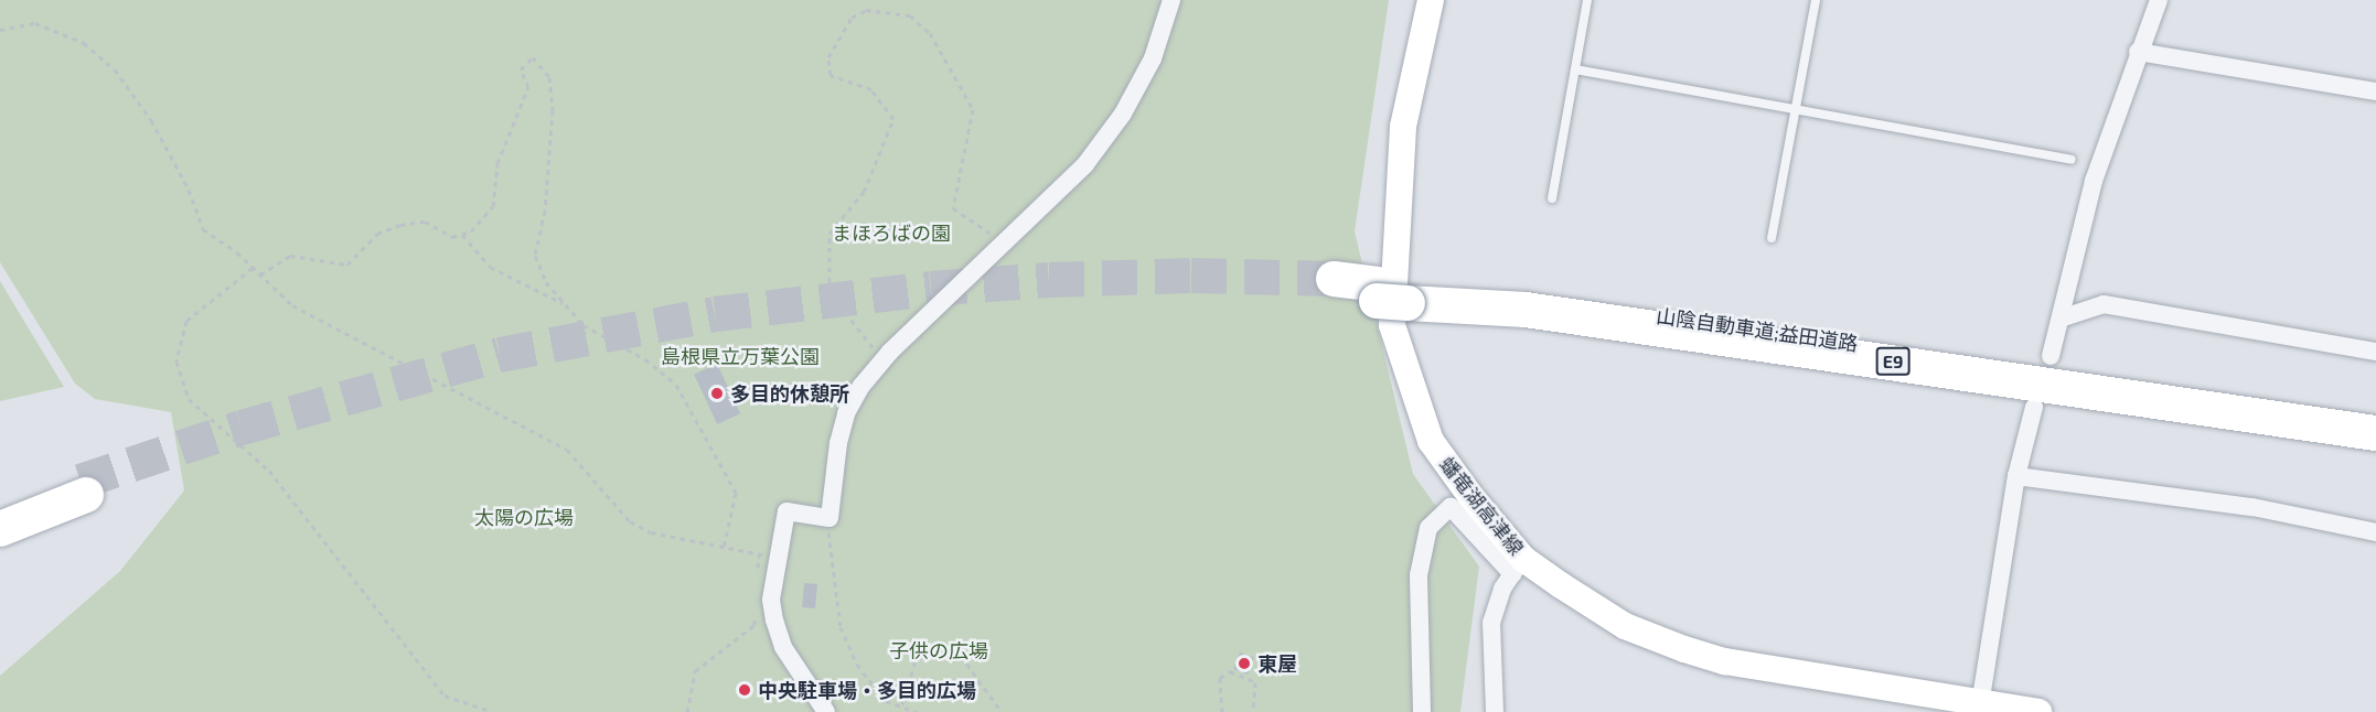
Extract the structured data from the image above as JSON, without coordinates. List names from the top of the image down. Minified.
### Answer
{"streets":{"highway":["山陰自動車道;益田道路","E9"],"main road":["蟠竜湖高津線"]},"parks":["まほろばの園","島根県立万葉公園","太陽の広場","子供の広場"],"places":["多目的休憩所","東屋","中央駐車場・多目的広場"]}
